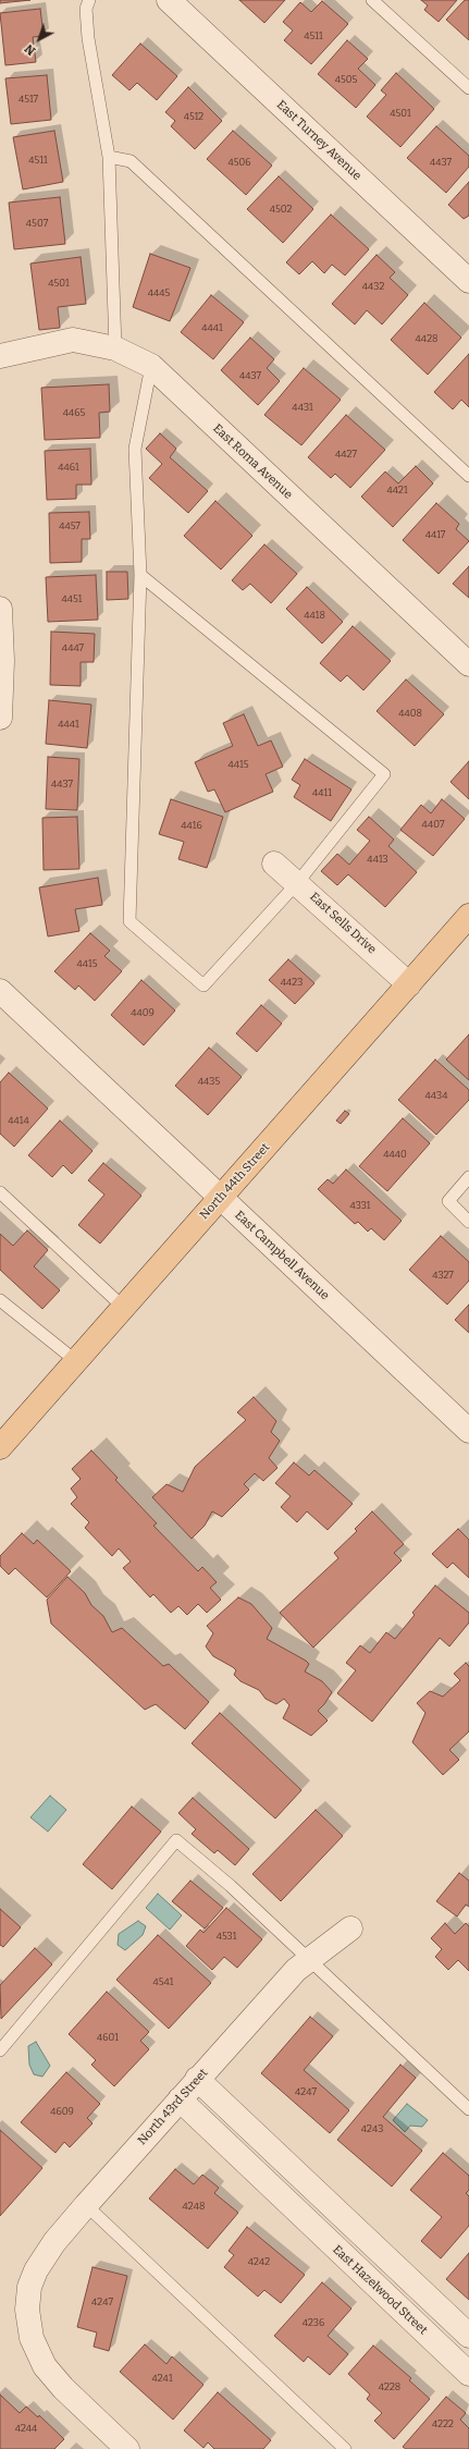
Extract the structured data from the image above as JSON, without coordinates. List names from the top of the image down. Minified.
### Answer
{"streets":{"main road":["North 44th Street"],"street":["East Turney Avenue","East Roma Avenue","East Sells Drive","East Campbell Avenue","North 43rd Street","East Hazelwood Street"]},"crossings":[["East Sells Drive","North 44th Street"],["North 44th Street","East Campbell Avenue"],["North 43rd Street","East Hazelwood Street"]],"house_numbers":["4511","4505","4517","4501","4512","4511","4506","4437","4502","4507","4501","4432","4445","4441","4428","4437","4431","4465","4427","4461","4421","4457","4417","4451","4418","4447","4408","4441","4415","4437","4411","4407","4416","4413","4415","4423","4409","4435","4434","4414","4440","4331","4327","4531","4541","4601","4247","4609","4243","4248","4242","4247","4236","4241","4228","4222","4244"],"north":"bottom left"}
